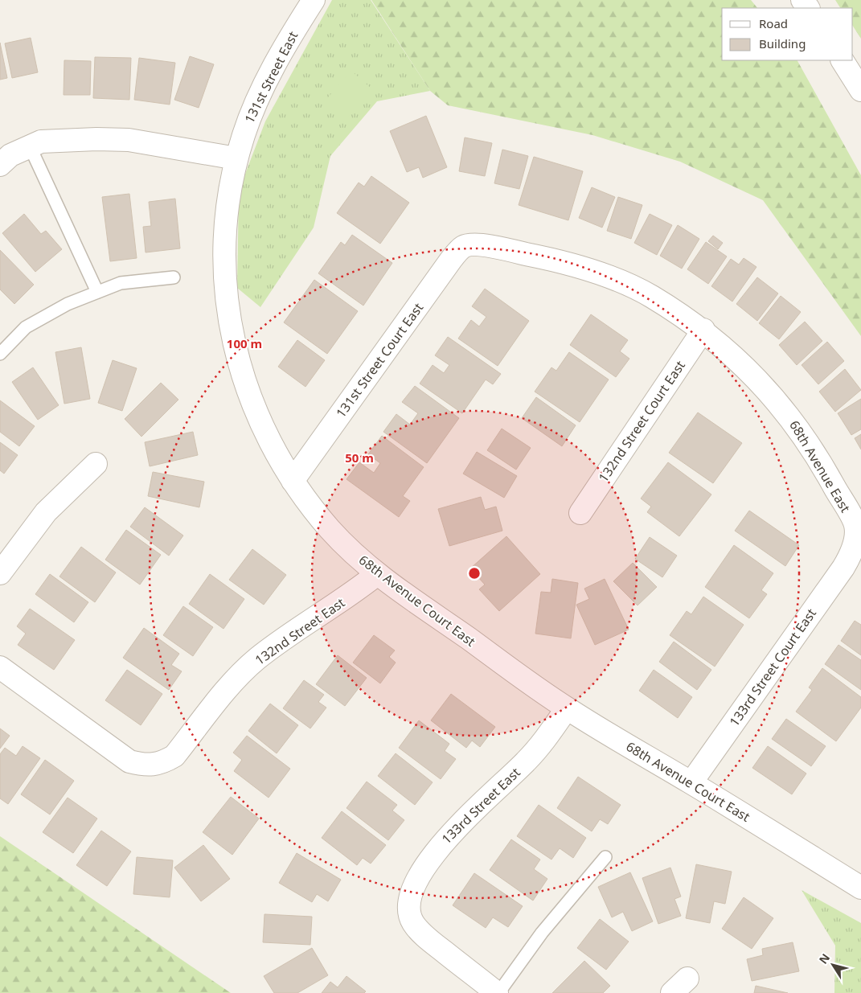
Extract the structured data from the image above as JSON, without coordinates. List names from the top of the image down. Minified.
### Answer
{"streets":{"street":["131st Street East","131st Street Court East","132nd Street Court East","68th Avenue East","68th Avenue Court East","132nd Street East","133rd Street Court East","133rd Street East"]},"crossings":[["131st Street East","68th Avenue Court East"],["131st Street Court East","68th Avenue East"],["131st Street Court East","68th Avenue Court East"],["132nd Street Court East","68th Avenue East"],["68th Avenue East","133rd Street Court East"],["68th Avenue Court East","132nd Street East"],["68th Avenue Court East","133rd Street Court East"],["68th Avenue Court East","133rd Street East"]],"legend":["Road","Building"],"north":"top left","rings":["100 m","50 m"]}
